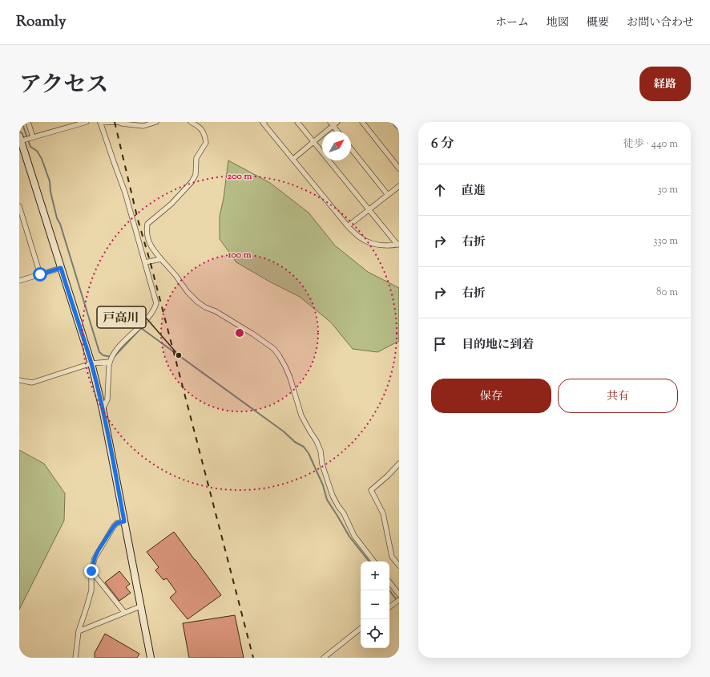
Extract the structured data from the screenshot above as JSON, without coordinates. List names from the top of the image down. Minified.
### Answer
{"places":["戸高川"],"north":"top right","page":{"header":"Roamly","nav":["ホーム","地図","概要","お問い合わせ"],"title":"アクセス","buttons":["経路",["保存","共有"]],"heading":["6 分","徒歩 · 440 m"],"list":[["直進","30 m"],["右折","330 m"],["右折","80 m"],"目的地に到着"],"map_buttons":["+","−"]},"rings":["200 m","100 m"]}
